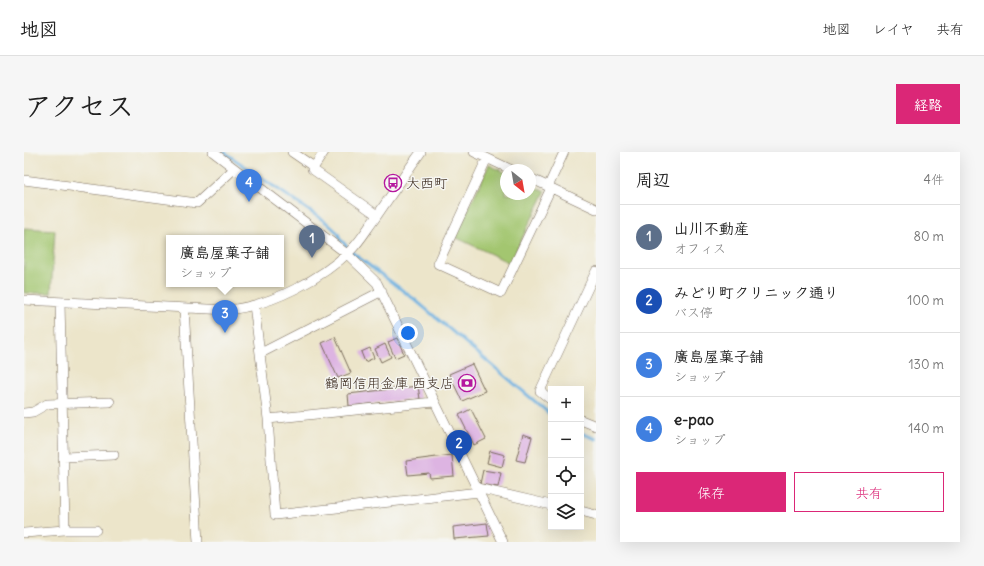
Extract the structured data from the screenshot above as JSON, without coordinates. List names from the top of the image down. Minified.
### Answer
{"places":{"bus stop":["大西町"],"bank":["鶴岡信用金庫 西支店"]},"north":"bottom right","page":{"header":"地図","nav":["地図","レイヤ","共有"],"title":"アクセス","buttons":["経路",["保存","共有"]],"heading":["周辺","4件"],"pins":["4","1","3","2"],"list":[{"mark":"1","name":"山川不動産","note":"オフィス","value":"80 m"},{"mark":"2","name":"みどり町クリニック通り","note":"バス停","value":"100 m"},{"mark":"3","name":"廣島屋菓子舗","note":"ショップ","value":"130 m"},{"mark":"4","name":"e-pao","note":"ショップ","value":"140 m"}],"popup":["廣島屋菓子舗","ショップ"],"map_buttons":["+","−"]}}
